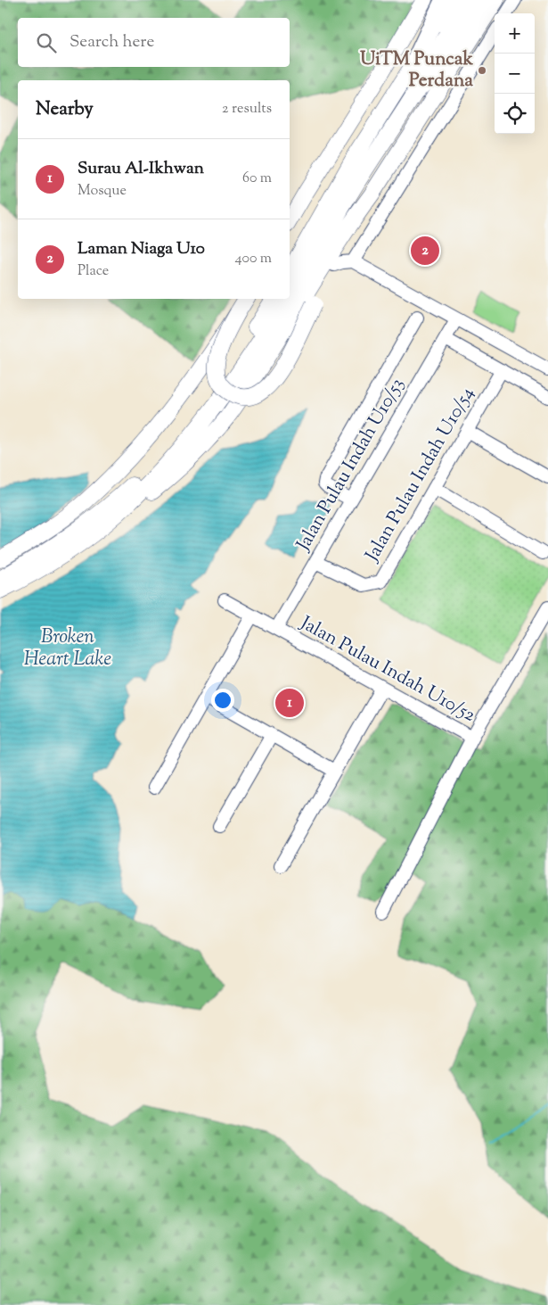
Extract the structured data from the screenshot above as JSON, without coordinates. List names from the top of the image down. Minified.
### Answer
{"streets":{"street":["Jalan Pulau Indah U10/53","Jalan Pulau Indah U10/54","Jalan Pulau Indah U10/52"]},"crossings":[["Jalan Pulau Indah U10/53","Jalan Pulau Indah U10/54"],["Jalan Pulau Indah U10/53","Jalan Pulau Indah U10/52"]],"water":["Broken Heart Lake"],"places":["UiTM Puncak Perdana"],"page":{"map_buttons":["+","−"],"search":"Search here","heading":["Nearby","2 results"],"list":[{"mark":"1","name":"Surau Al-Ikhwan","note":"Mosque","value":"60 m"},{"mark":"2","name":"Laman Niaga U10","note":"Place","value":"400 m"}],"pins":["2","1"]}}
